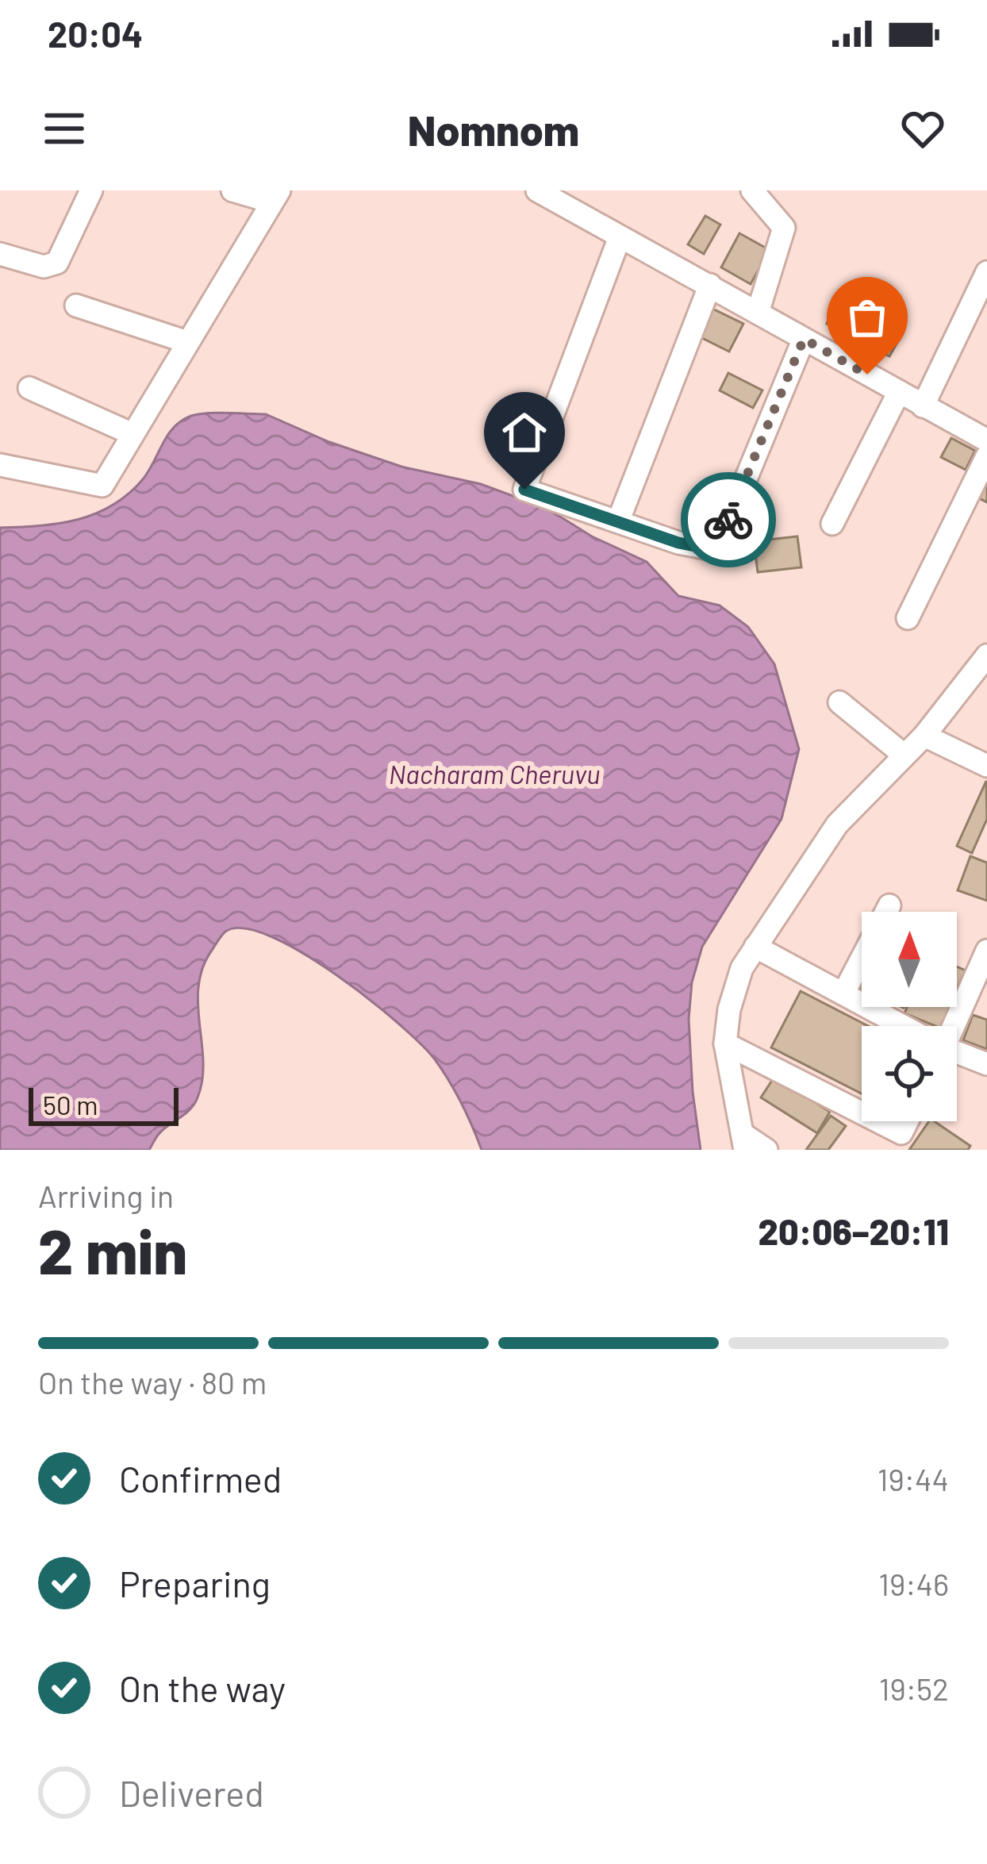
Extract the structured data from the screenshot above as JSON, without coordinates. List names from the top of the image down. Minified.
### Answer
{"water":["Nacharam Cheruvu"],"scale_bar":"50 m","north":"top","page":{"status":"20:04","header":"Nomnom","scale":"50 m","heading":["2 min","Arriving in","20:06–20:11"],"bar":"On the way · 80 m","list":[["Confirmed","19:44"],["Preparing","19:46"],["On the way","19:52"],"Delivered"]}}
